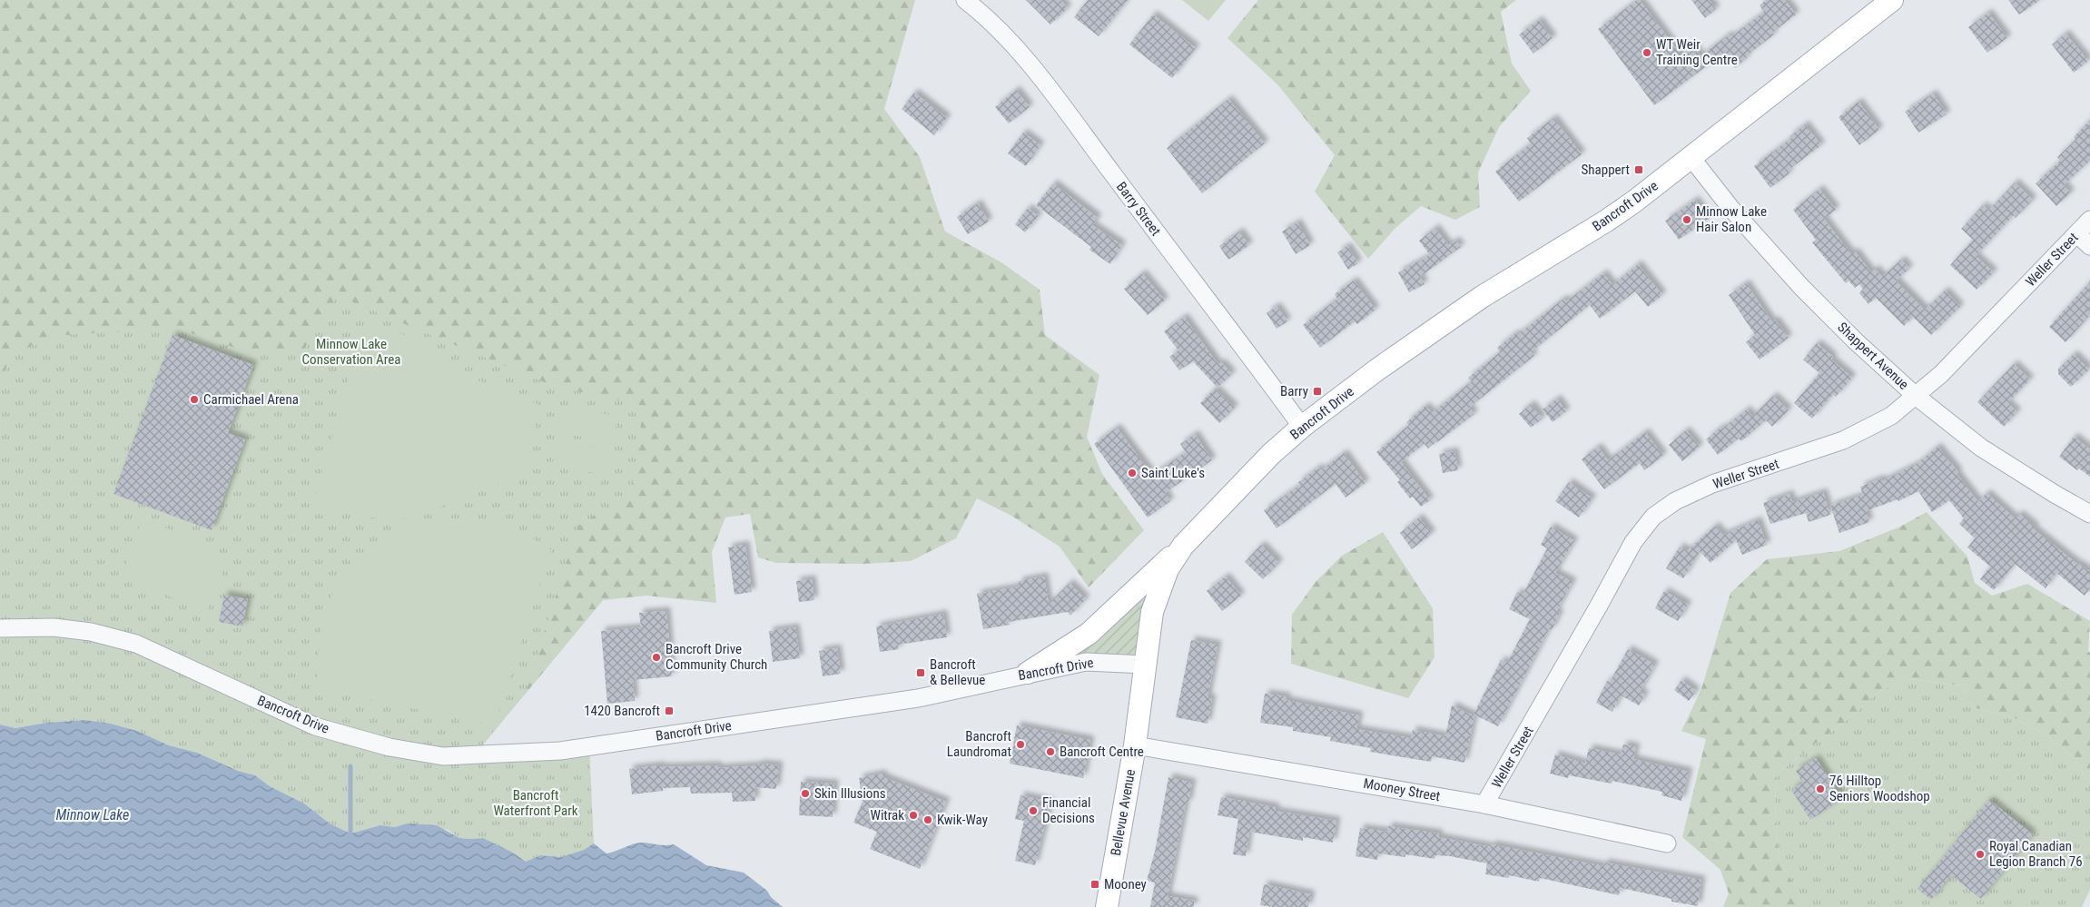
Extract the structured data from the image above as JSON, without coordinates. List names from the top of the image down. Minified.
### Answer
{"streets":{"main road":["Bancroft Drive","Bellevue Avenue"],"street":["Barry Street","Weller Street","Shappert Avenue","Mooney Street"]},"crossings":[["Bancroft Drive","Barry Street"],["Bancroft Drive","Shappert Avenue"],["Bancroft Drive","Bellevue Avenue"],["Weller Street","Shappert Avenue"],["Weller Street","Mooney Street"],["Mooney Street","Bellevue Avenue"]],"water":["Minnow Lake"],"parks":["Minnow Lake Conservation Area","Bancroft Waterfront Park"],"places":{"other":["WT Weir Training Centre","Minnow Lake Hair Salon","Carmichael Arena","Saint Luke's","Bancroft Drive Community Church","Bancroft Laundromat","Bancroft Centre","76 Hilltop Seniors Woodshop","Skin Illusions","Financial Decisions","Witrak","Kwik-Way","Royal Canadian Legion Branch 76"],"transit":["Shappert","Barry","Bancroft & Bellevue","1420 Bancroft","Mooney"]}}
